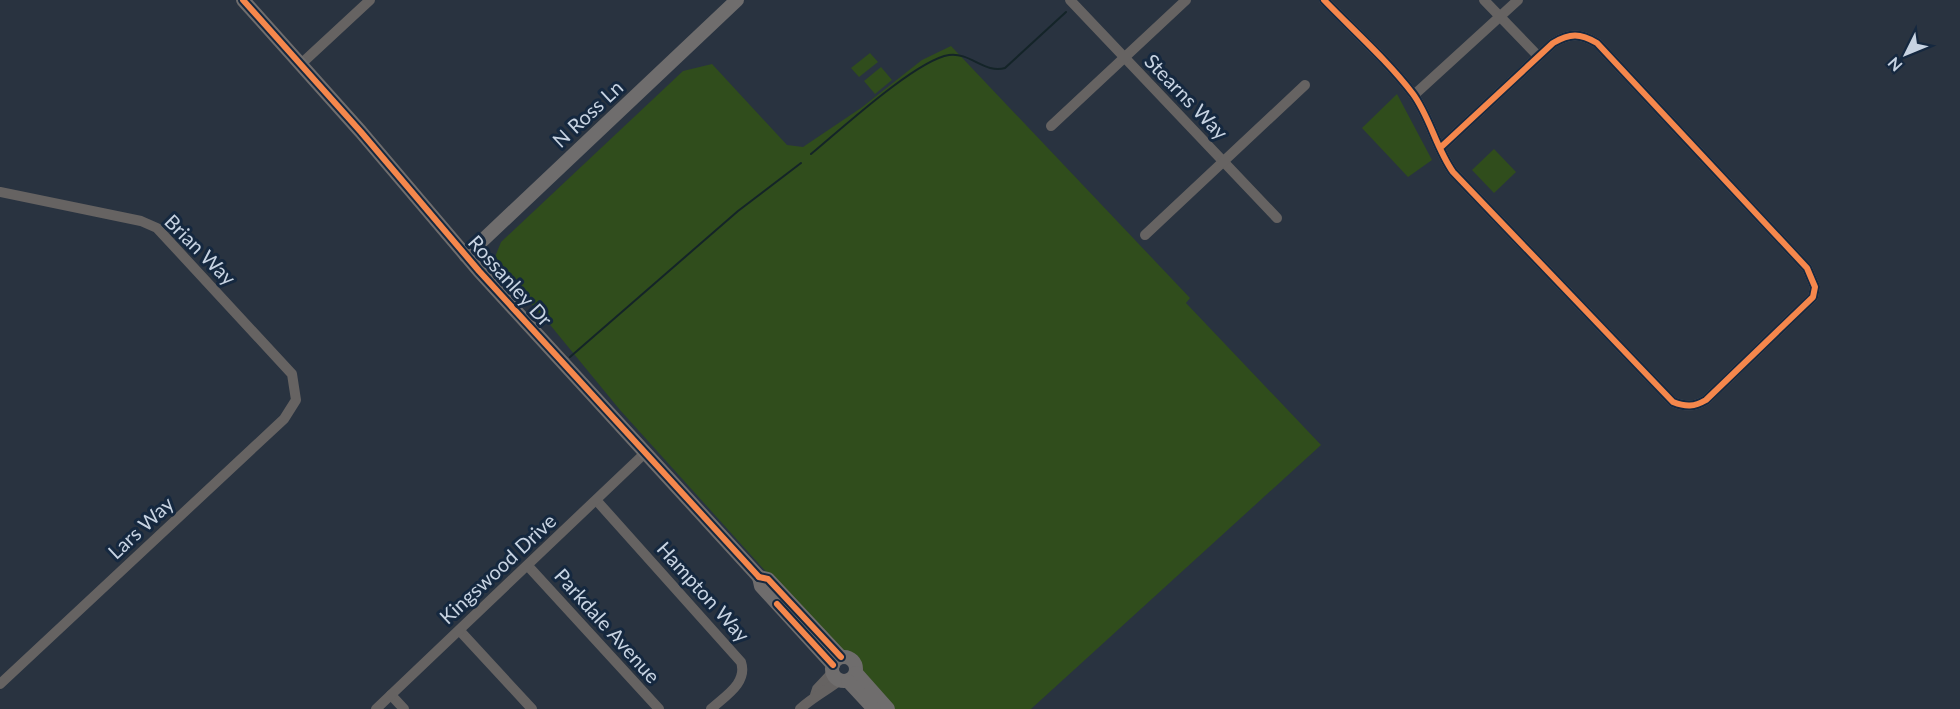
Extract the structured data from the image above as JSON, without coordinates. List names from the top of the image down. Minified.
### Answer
{"streets":{"main road":["N Ross Ln","Rossanley Dr"],"street":["Stearns Way","Brian Way","Lars Way","Kingswood Drive","Hampton Way","Parkdale Avenue"]},"crossings":[["N Ross Ln","Rossanley Dr"],["Brian Way","Lars Way"],["Rossanley Dr","Kingswood Drive"],["Kingswood Drive","Hampton Way"],["Kingswood Drive","Parkdale Avenue"]],"north":"bottom left"}
